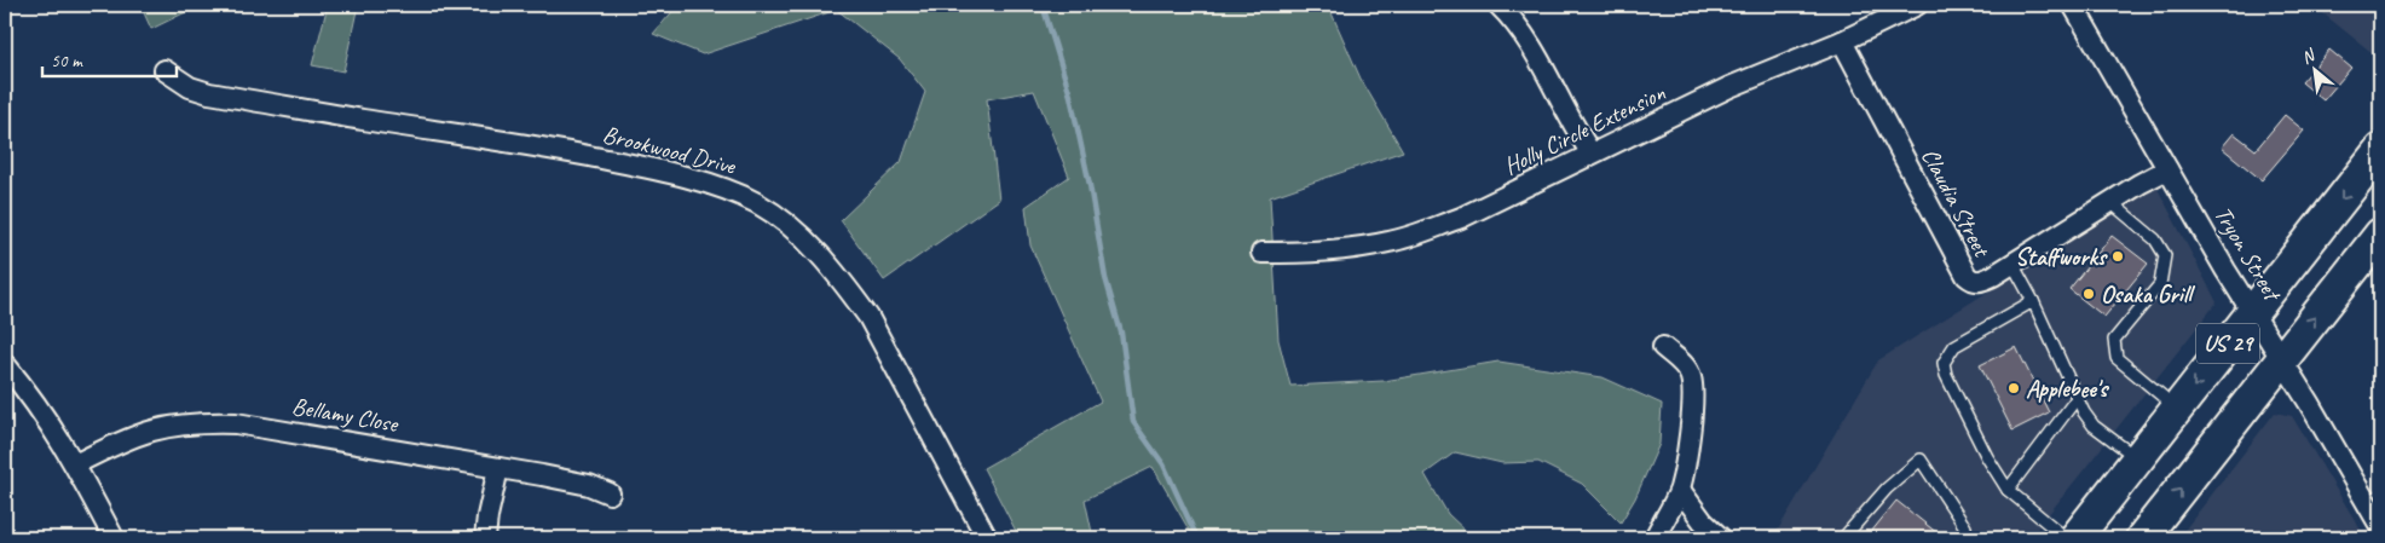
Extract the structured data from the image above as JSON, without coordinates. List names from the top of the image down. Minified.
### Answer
{"streets":{"main road":["US 29"],"street":["Holly Circle Extension","Brookwood Drive","Claudia Street","Tryon Street","Bellamy Close"]},"crossings":[["Holly Circle Extension","Claudia Street"],["Claudia Street","Tryon Street"],["Tryon Street","US 29"]],"places":["Staffworks","Osaka Grill","Applebee's"],"scale_bar":"50 m","north":"top left"}
